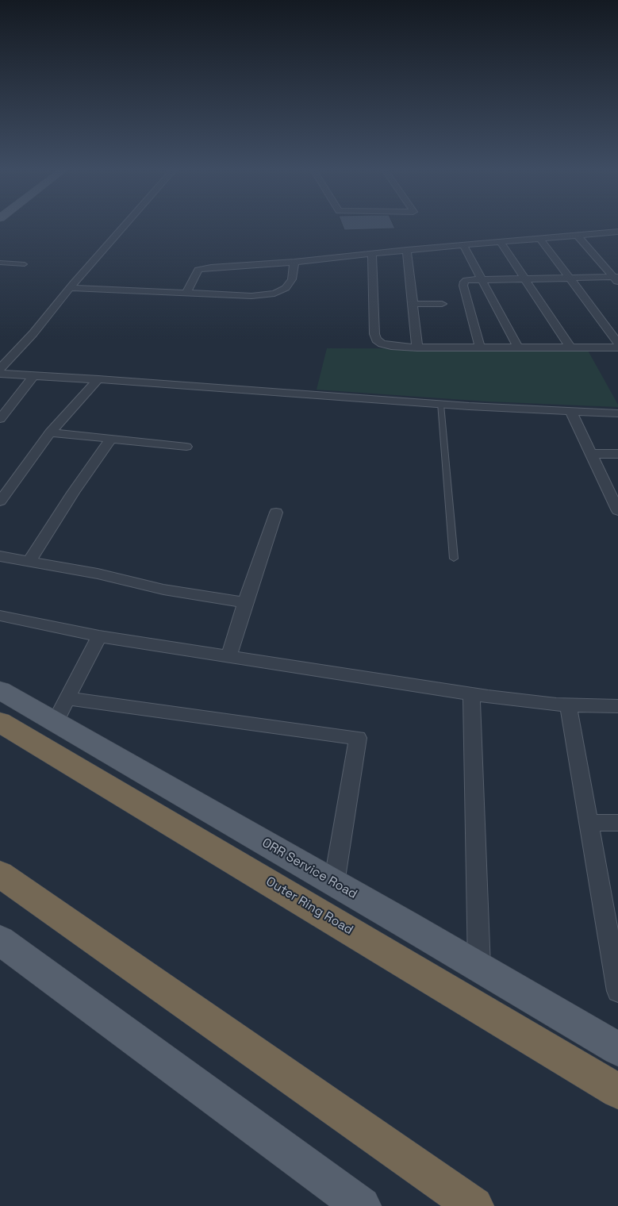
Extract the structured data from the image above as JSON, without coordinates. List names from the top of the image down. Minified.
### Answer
{"streets":{"highway":["Outer Ring Road"],"main road":["ORR Service Road"]}}
